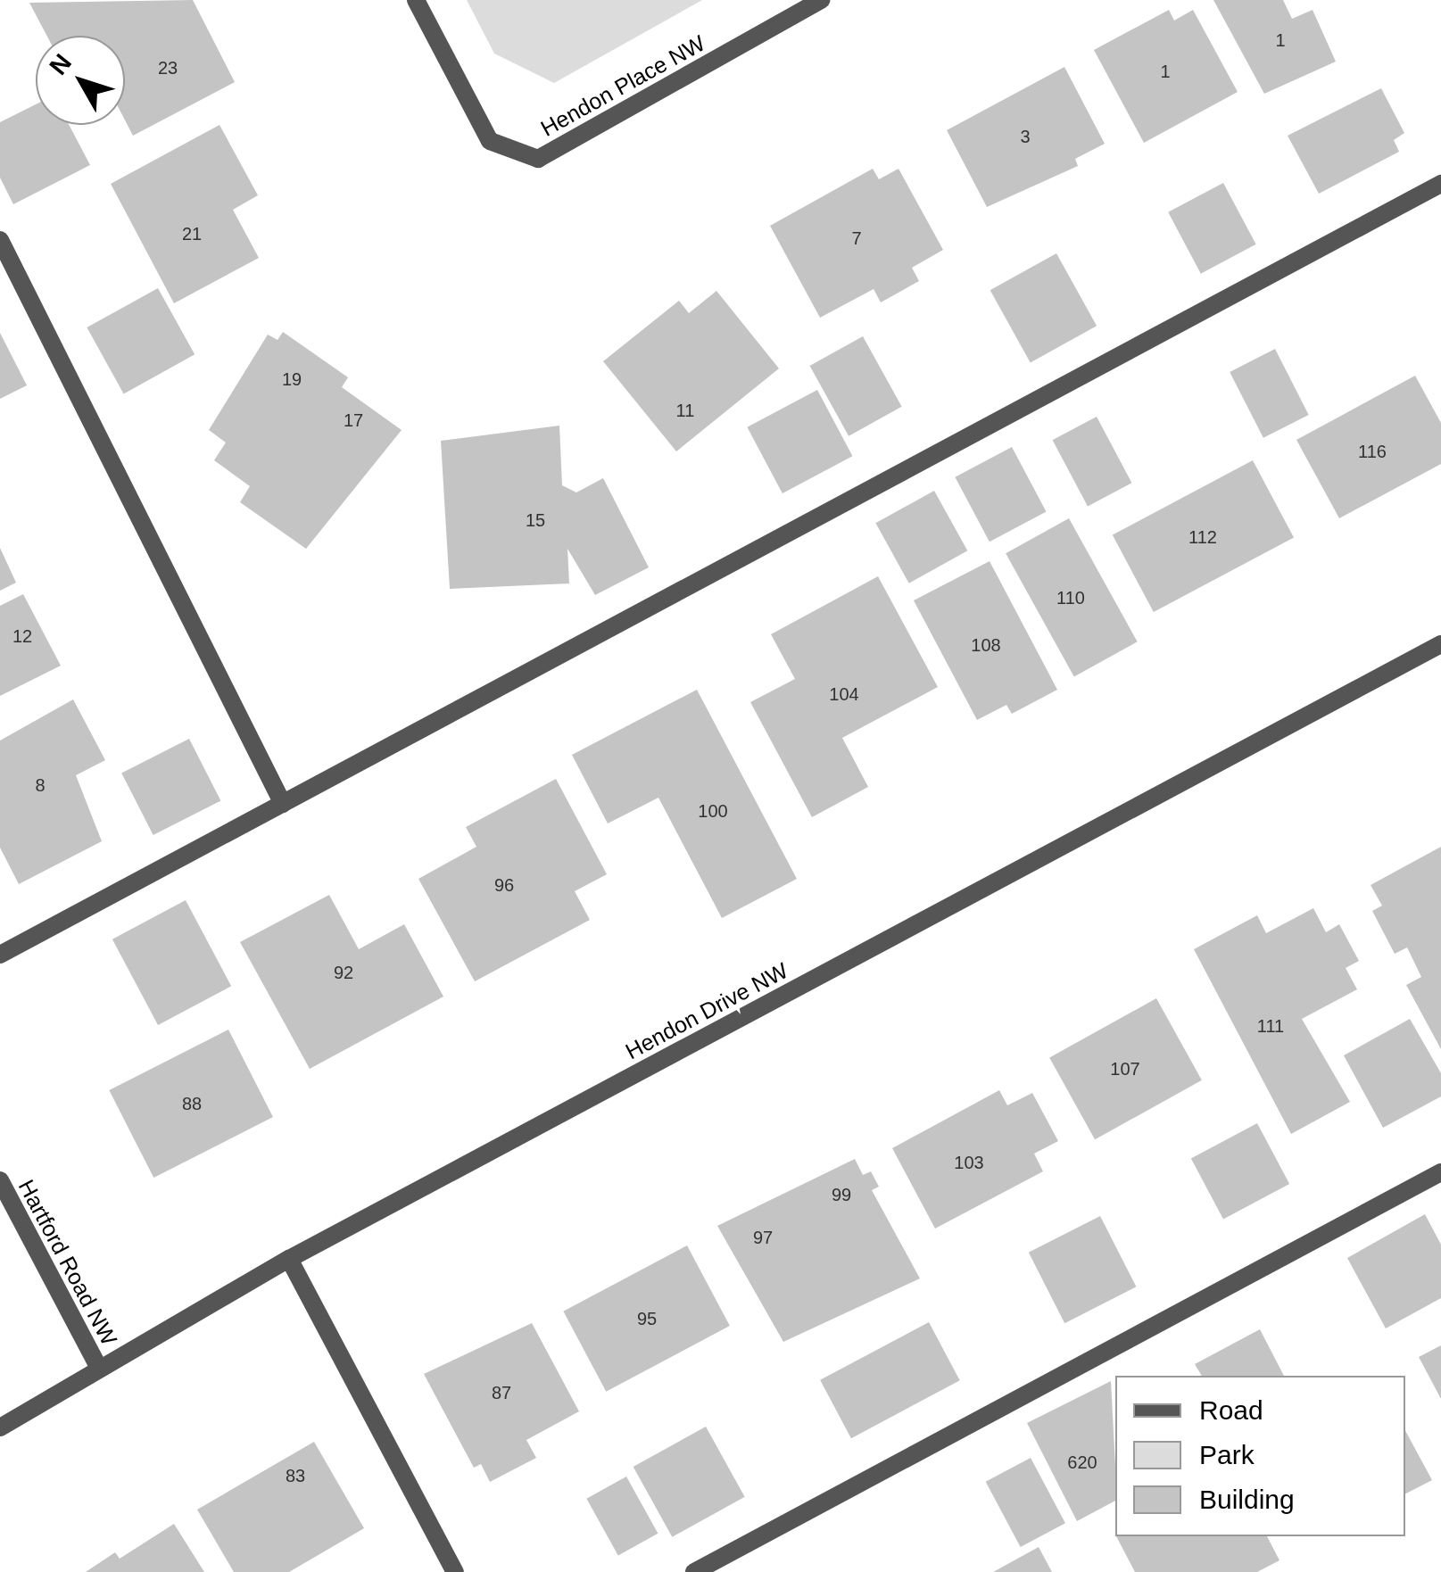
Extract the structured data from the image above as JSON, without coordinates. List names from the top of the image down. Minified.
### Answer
{"streets":{"street":["Hendon Place NW","Hendon Drive NW","Hartford Road NW"]},"crossings":[["Hendon Drive NW","Hartford Road NW"]],"house_numbers":["1","23","1","3","21","7","19","11","17","116","15","112","110","12","108","104","8","100","96","92","111","107","88","103","99","97","95","87","620","83"],"legend":["Road","Park","Building"],"north":"top left"}
